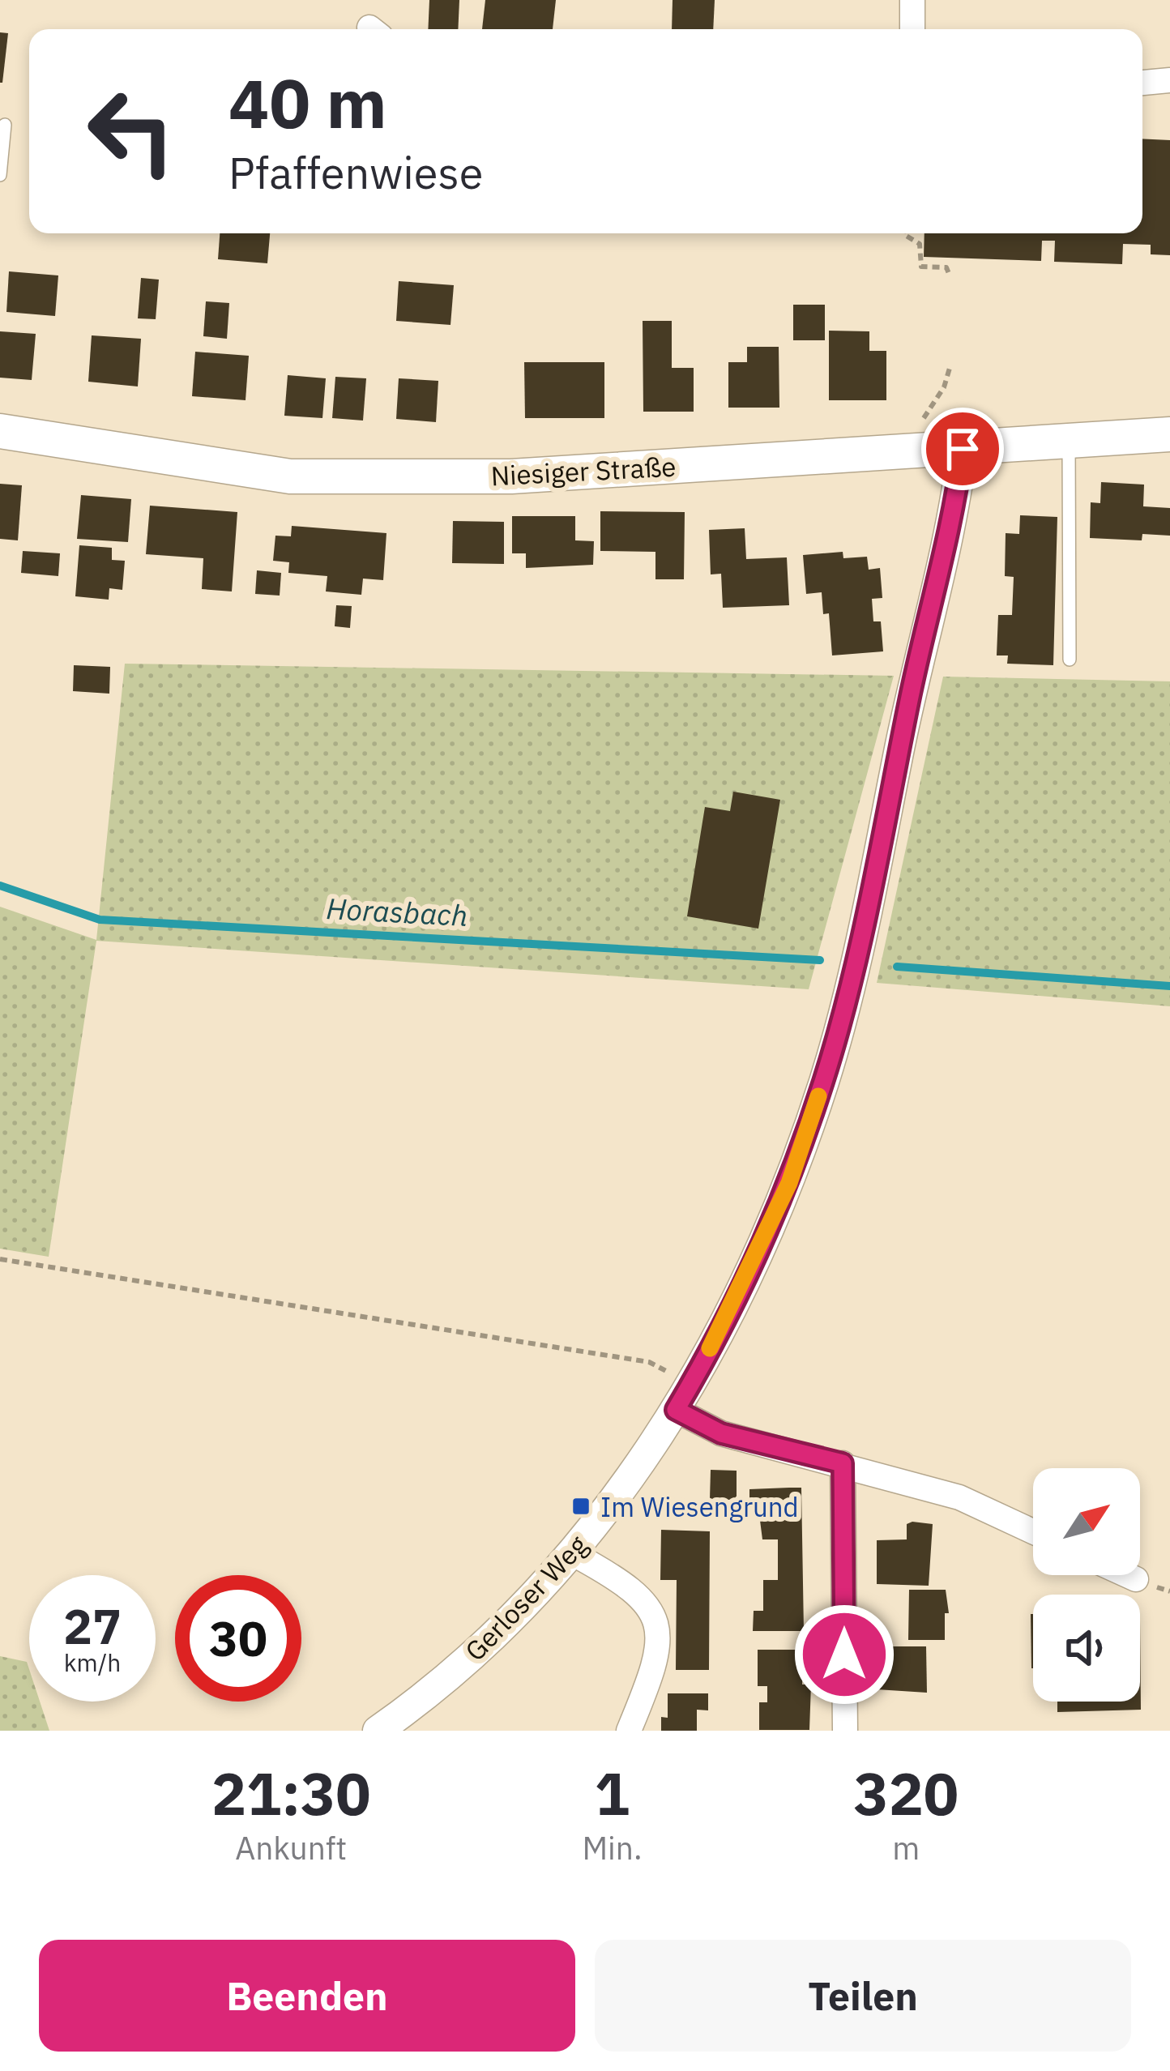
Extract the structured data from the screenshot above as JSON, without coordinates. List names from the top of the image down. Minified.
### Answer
{"streets":{"main road":["Niesiger Straße"],"street":["Gerloser Weg"]},"crossings":[["Niesiger Straße","Gerloser Weg"]],"water":["Horasbach"],"places":{"transit":["Im Wiesengrund"]},"north":"top right","page":{"turn":["40 m","Pfaffenwiese"],"speed":"27 km/h","limit":"30","eta":["21:30","Ankunft","1","Min.","320","m"],"buttons":["Beenden","Teilen"]}}
